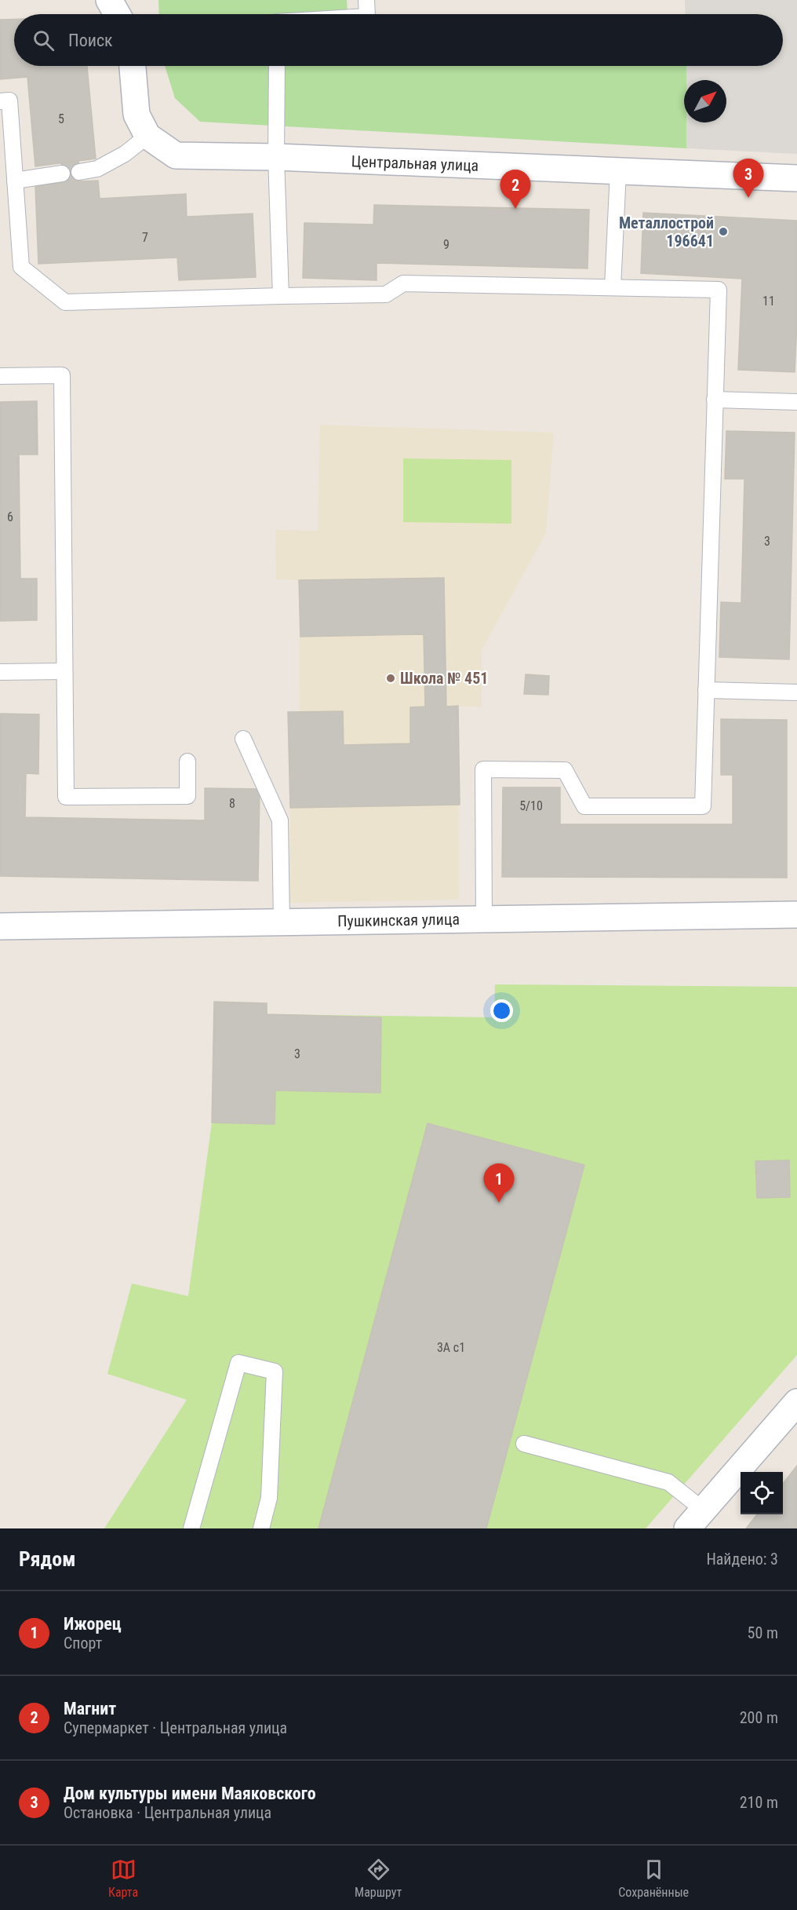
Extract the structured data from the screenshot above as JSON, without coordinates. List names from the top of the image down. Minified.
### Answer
{"streets":{"street":["Центральная улица","Пушкинская улица"]},"places":["Металлострой 196641","Школа № 451"],"house_numbers":["5","7","9","11","6","3","8","5/10","3","3А с1"],"north":"top right","page":{"search":"Поиск","pins":["3","2","1"],"heading":["Рядом","Найдено: 3"],"list":[{"mark":"1","name":"Ижорец","note":"Спорт","value":"50 m"},{"mark":"2","name":"Магнит","note":"Супермаркет · Центральная улица","value":"200 m"},{"mark":"3","name":"Дом культуры имени Маяковского","note":"Остановка · Центральная улица","value":"210 m"}],"nav":["Карта","Маршрут","Сохранённые"]}}
